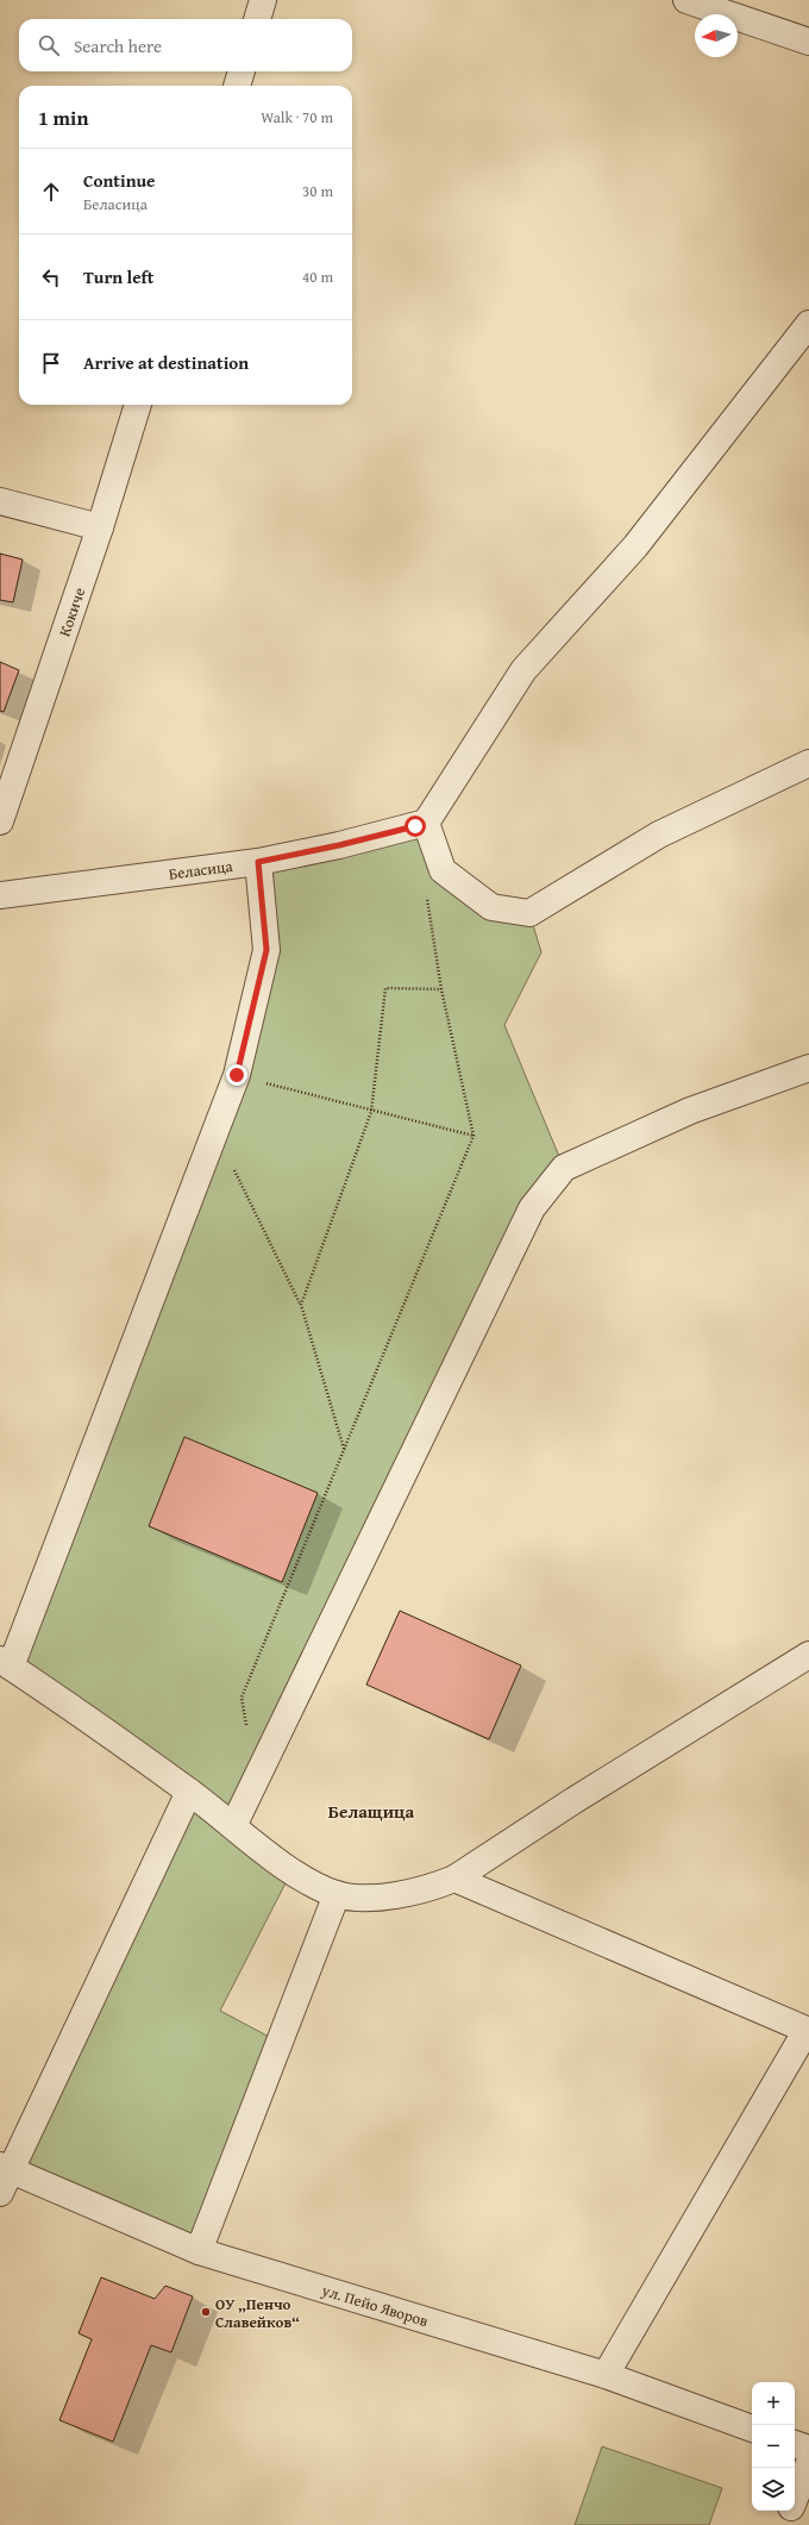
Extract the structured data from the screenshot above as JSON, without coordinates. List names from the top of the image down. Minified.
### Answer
{"streets":{"street":["Кокиче","Беласица","ул. Пейо Яворов"]},"districts":["Белащица"],"places":["ОУ „Пенчо Славейков“"],"north":"left","page":{"search":"Search here","heading":["1 min","Walk · 70 m"],"list":[["Continue","Беласица","30 m"],["Turn left","40 m"],"Arrive at destination"],"map_buttons":["+","−"]}}
